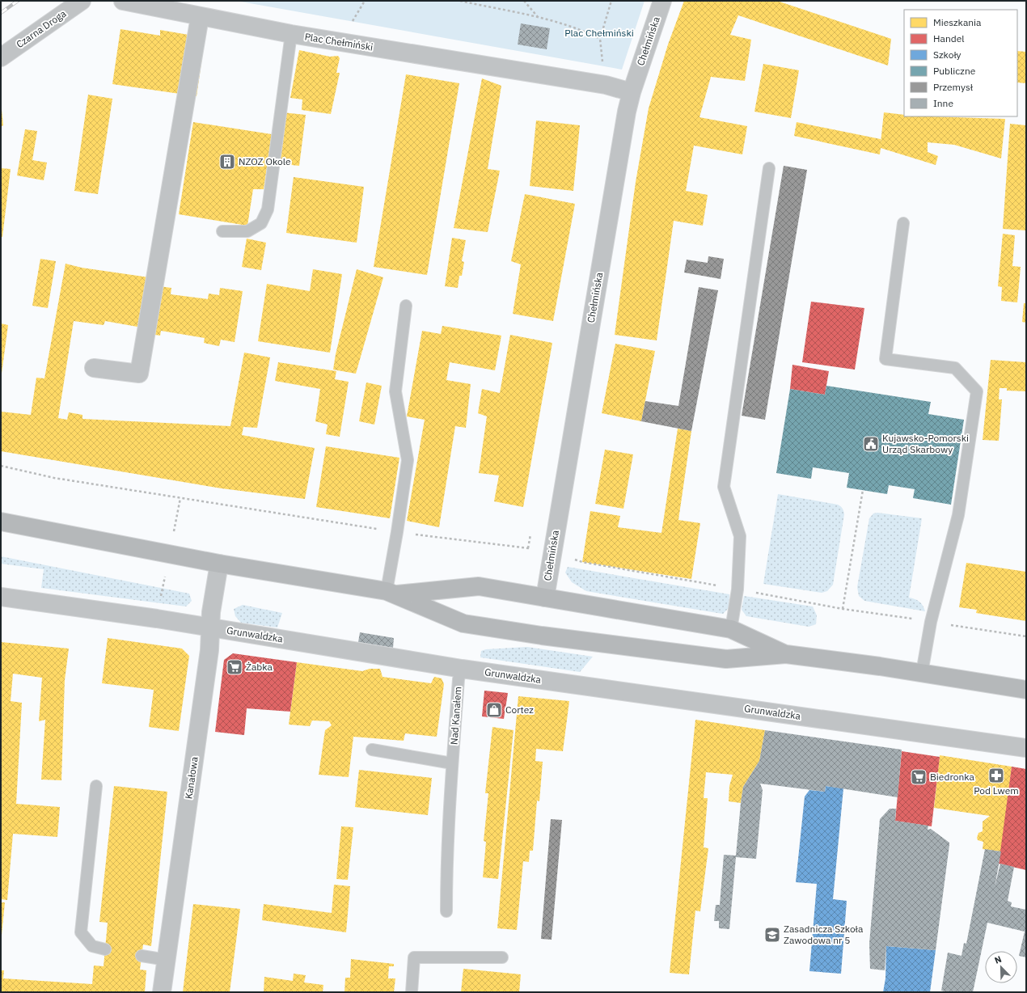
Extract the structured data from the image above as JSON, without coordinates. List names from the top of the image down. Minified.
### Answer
{"streets":{"street":["Czarna Droga","Chełmińska","Plac Chełmiński","Grunwaldzka","Kanałowa"],"lane":["Nad Kanałem"]},"crossings":[["Chełmińska","Plac Chełmiński"],["Grunwaldzka","Nad Kanałem"],["Grunwaldzka","Kanałowa"]],"parks":["Plac Chełmiński"],"places":{"building":["NZOZ Okole"],"public building":["Kujawsko-Pomorski Urząd Skarbowy"],"supermarket":["Żabka","Biedronka"],"shop":["Cortez"],"pharmacy":["Pod Lwem"],"school or university":["Zasadnicza Szkoła Zawodowa nr 5"]},"legend":["Mieszkania","Handel","Szkoły","Publiczne","Przemysł","Inne"],"north":"top left"}
